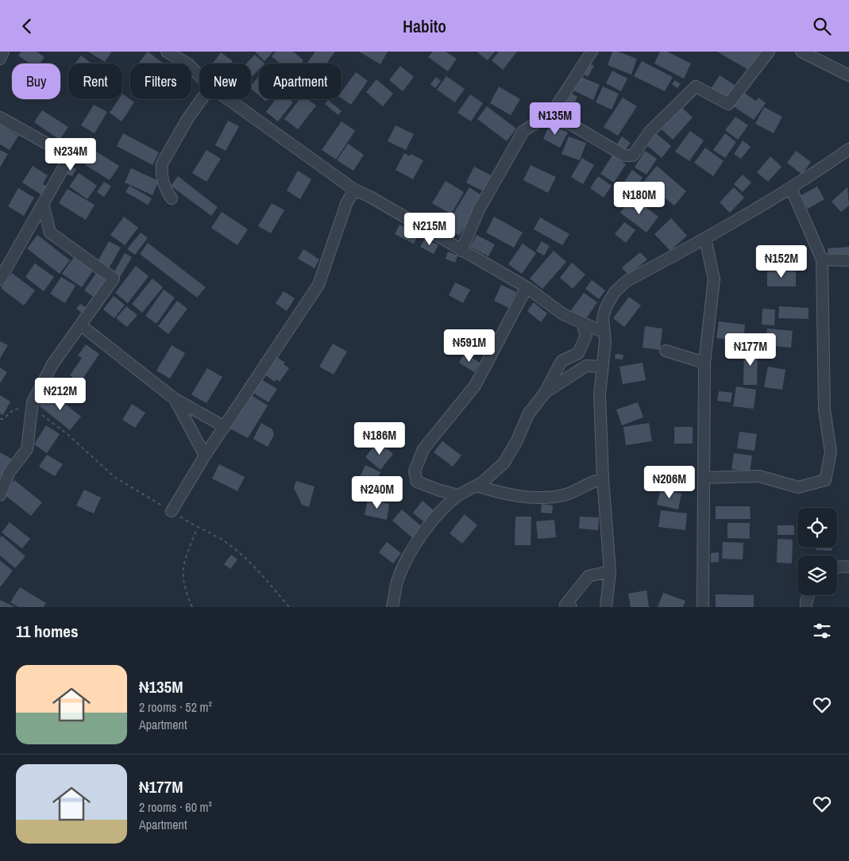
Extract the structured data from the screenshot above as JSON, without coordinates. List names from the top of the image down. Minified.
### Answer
{"page":{"header":"Habito","chip":["Buy","Rent","Filters","New","Apartment"],"price":["₦135M","₦234M","₦180M","₦215M","₦152M","₦591M","₦177M","₦212M","₦186M","₦206M","₦240M"],"heading":"11 homes","list":[{"name":"₦135M","note":"2 rooms · 52 m² · Apartment"},{"name":"₦177M","note":"2 rooms · 60 m² · Apartment"}]}}
